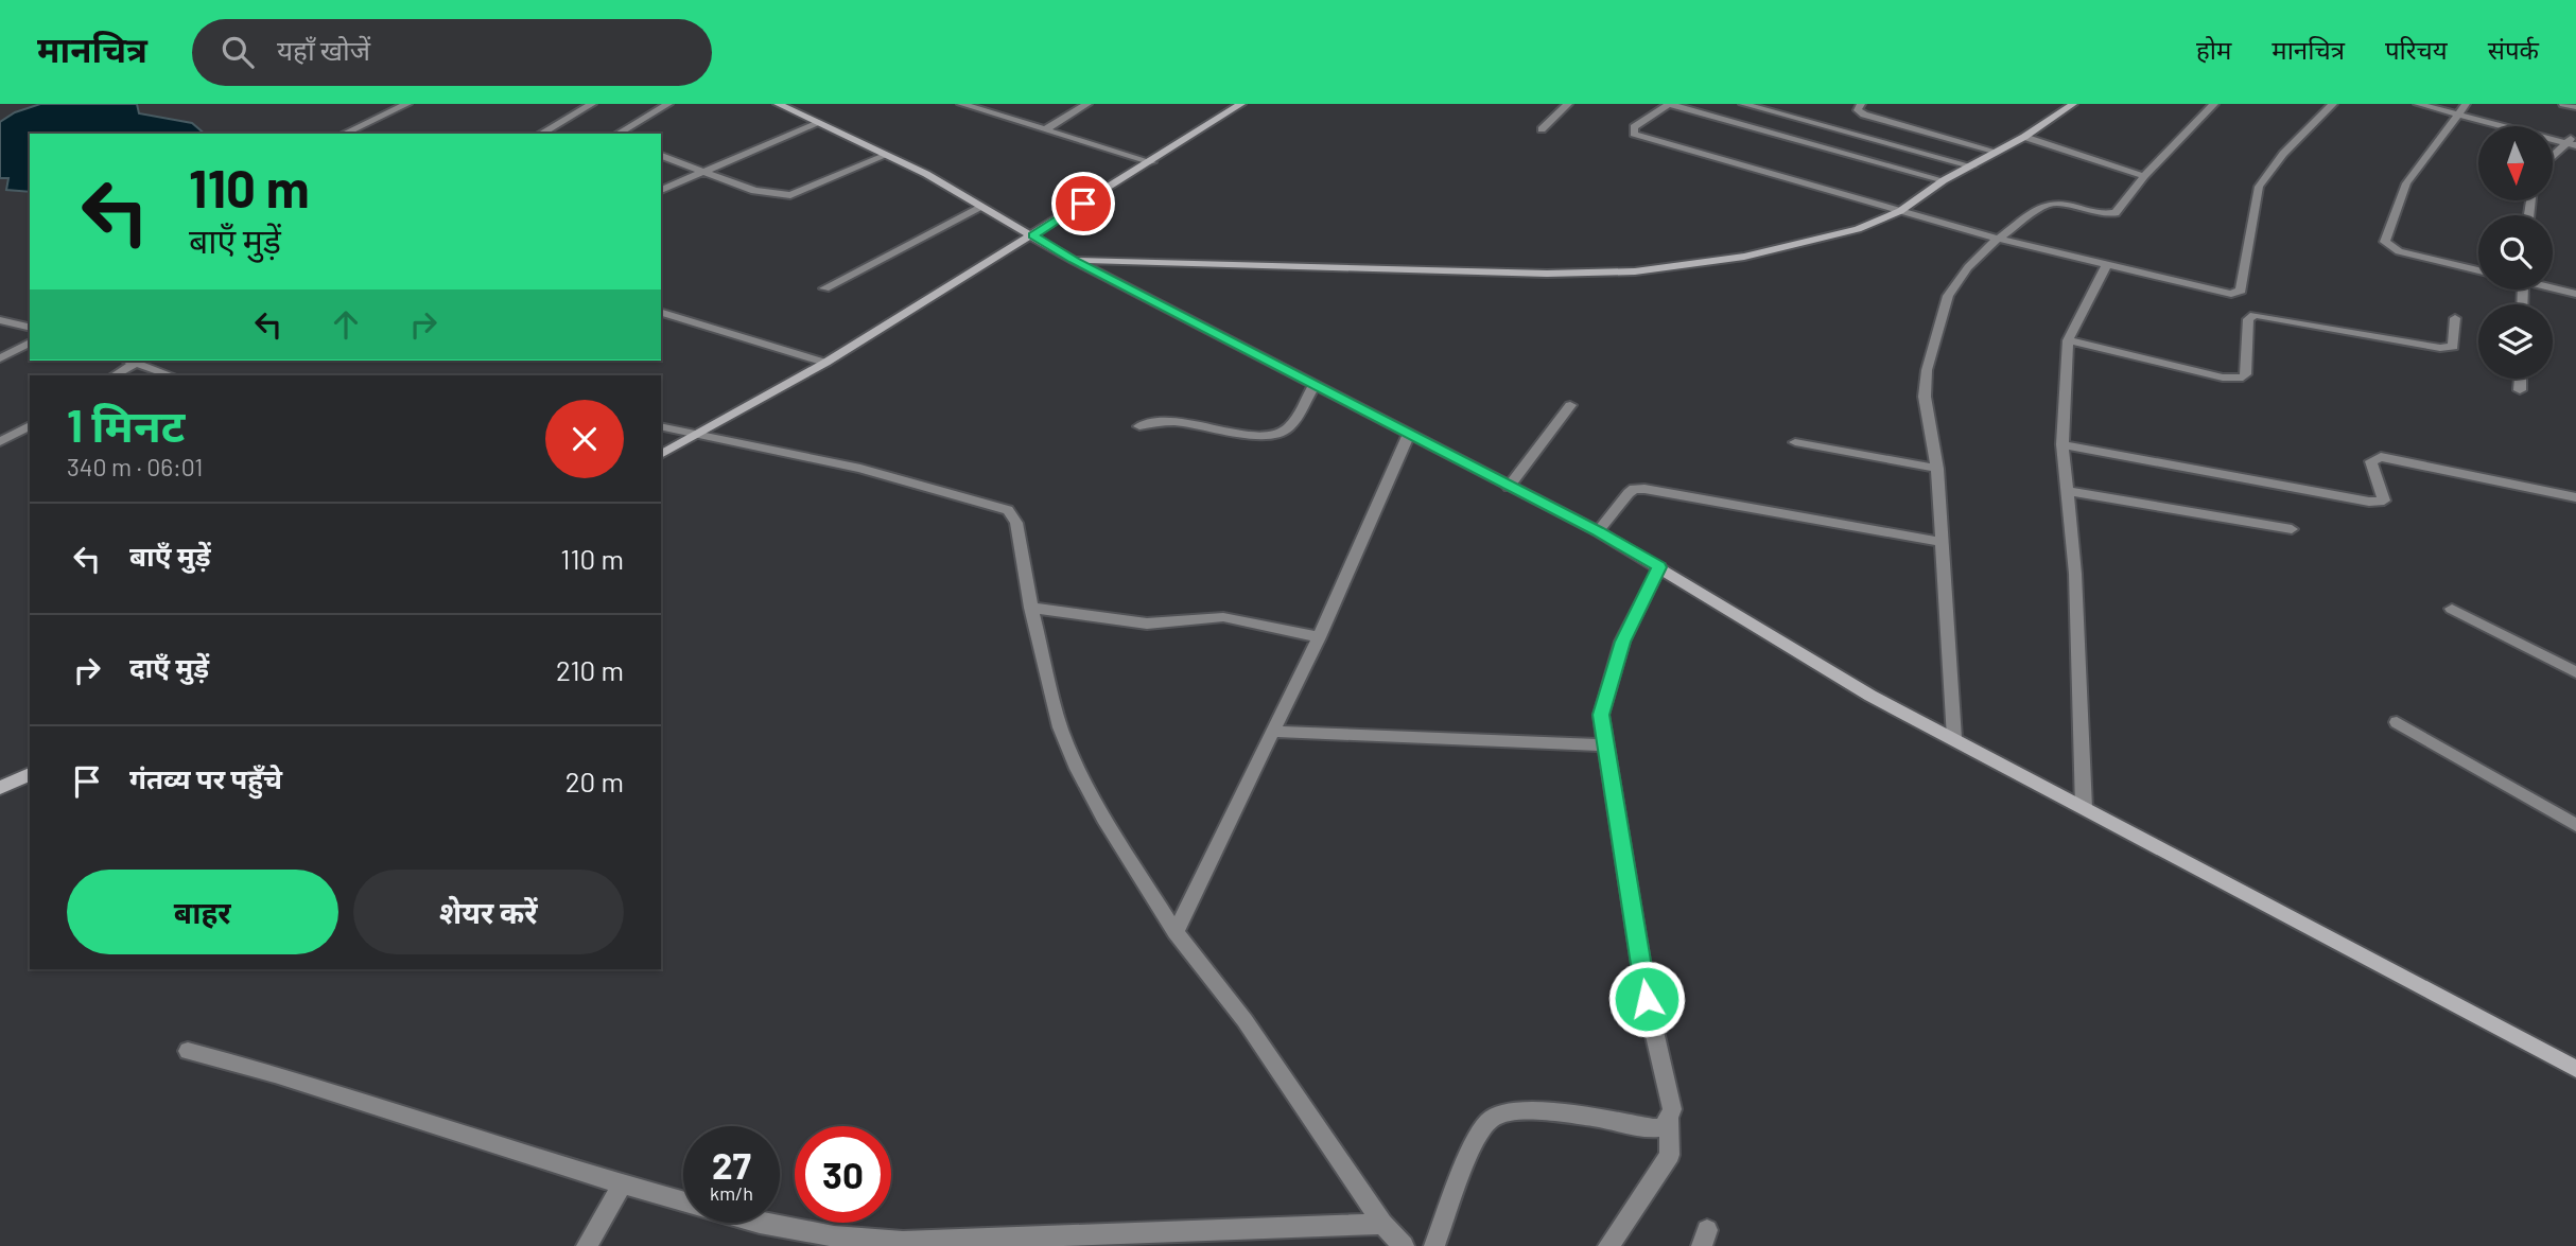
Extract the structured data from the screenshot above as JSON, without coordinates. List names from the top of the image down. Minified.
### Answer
{"north":"bottom","page":{"header":"मानचित्र","search":"यहाँ खोजें","nav":["होम","मानचित्र","परिचय","संपर्क"],"turn":["110 m","बाएँ मुड़ें"],"heading":["1 मिनट","340 m · 06:01"],"list":[{"name":"बाएँ मुड़ें","value":"110 m"},{"name":"दाएँ मुड़ें","value":"210 m"},{"name":"गंतव्य पर पहुँचे","value":"20 m"}],"buttons":["बाहर","शेयर करें"],"speed":"27 km/h","limit":"30"}}
